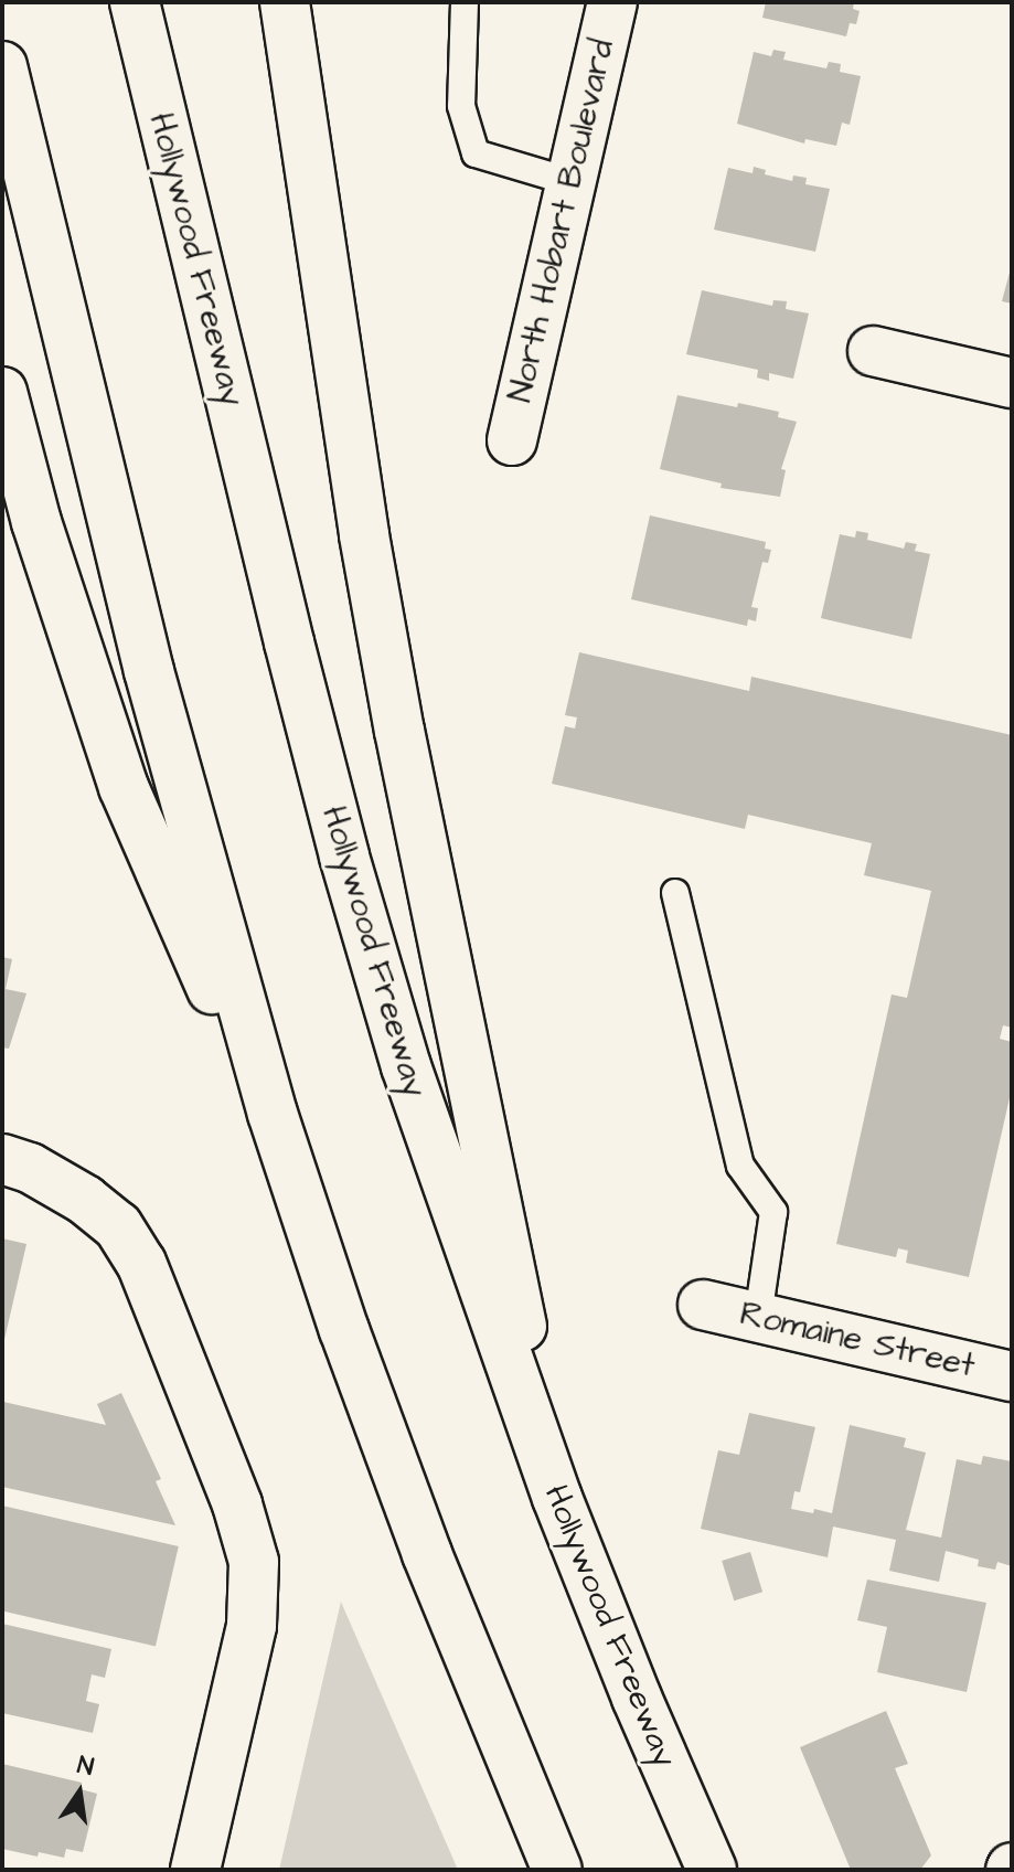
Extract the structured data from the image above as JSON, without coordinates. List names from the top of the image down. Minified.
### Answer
{"streets":{"main road":["North Hobart Boulevard","Hollywood Freeway","Romaine Street"]},"north":"top"}
